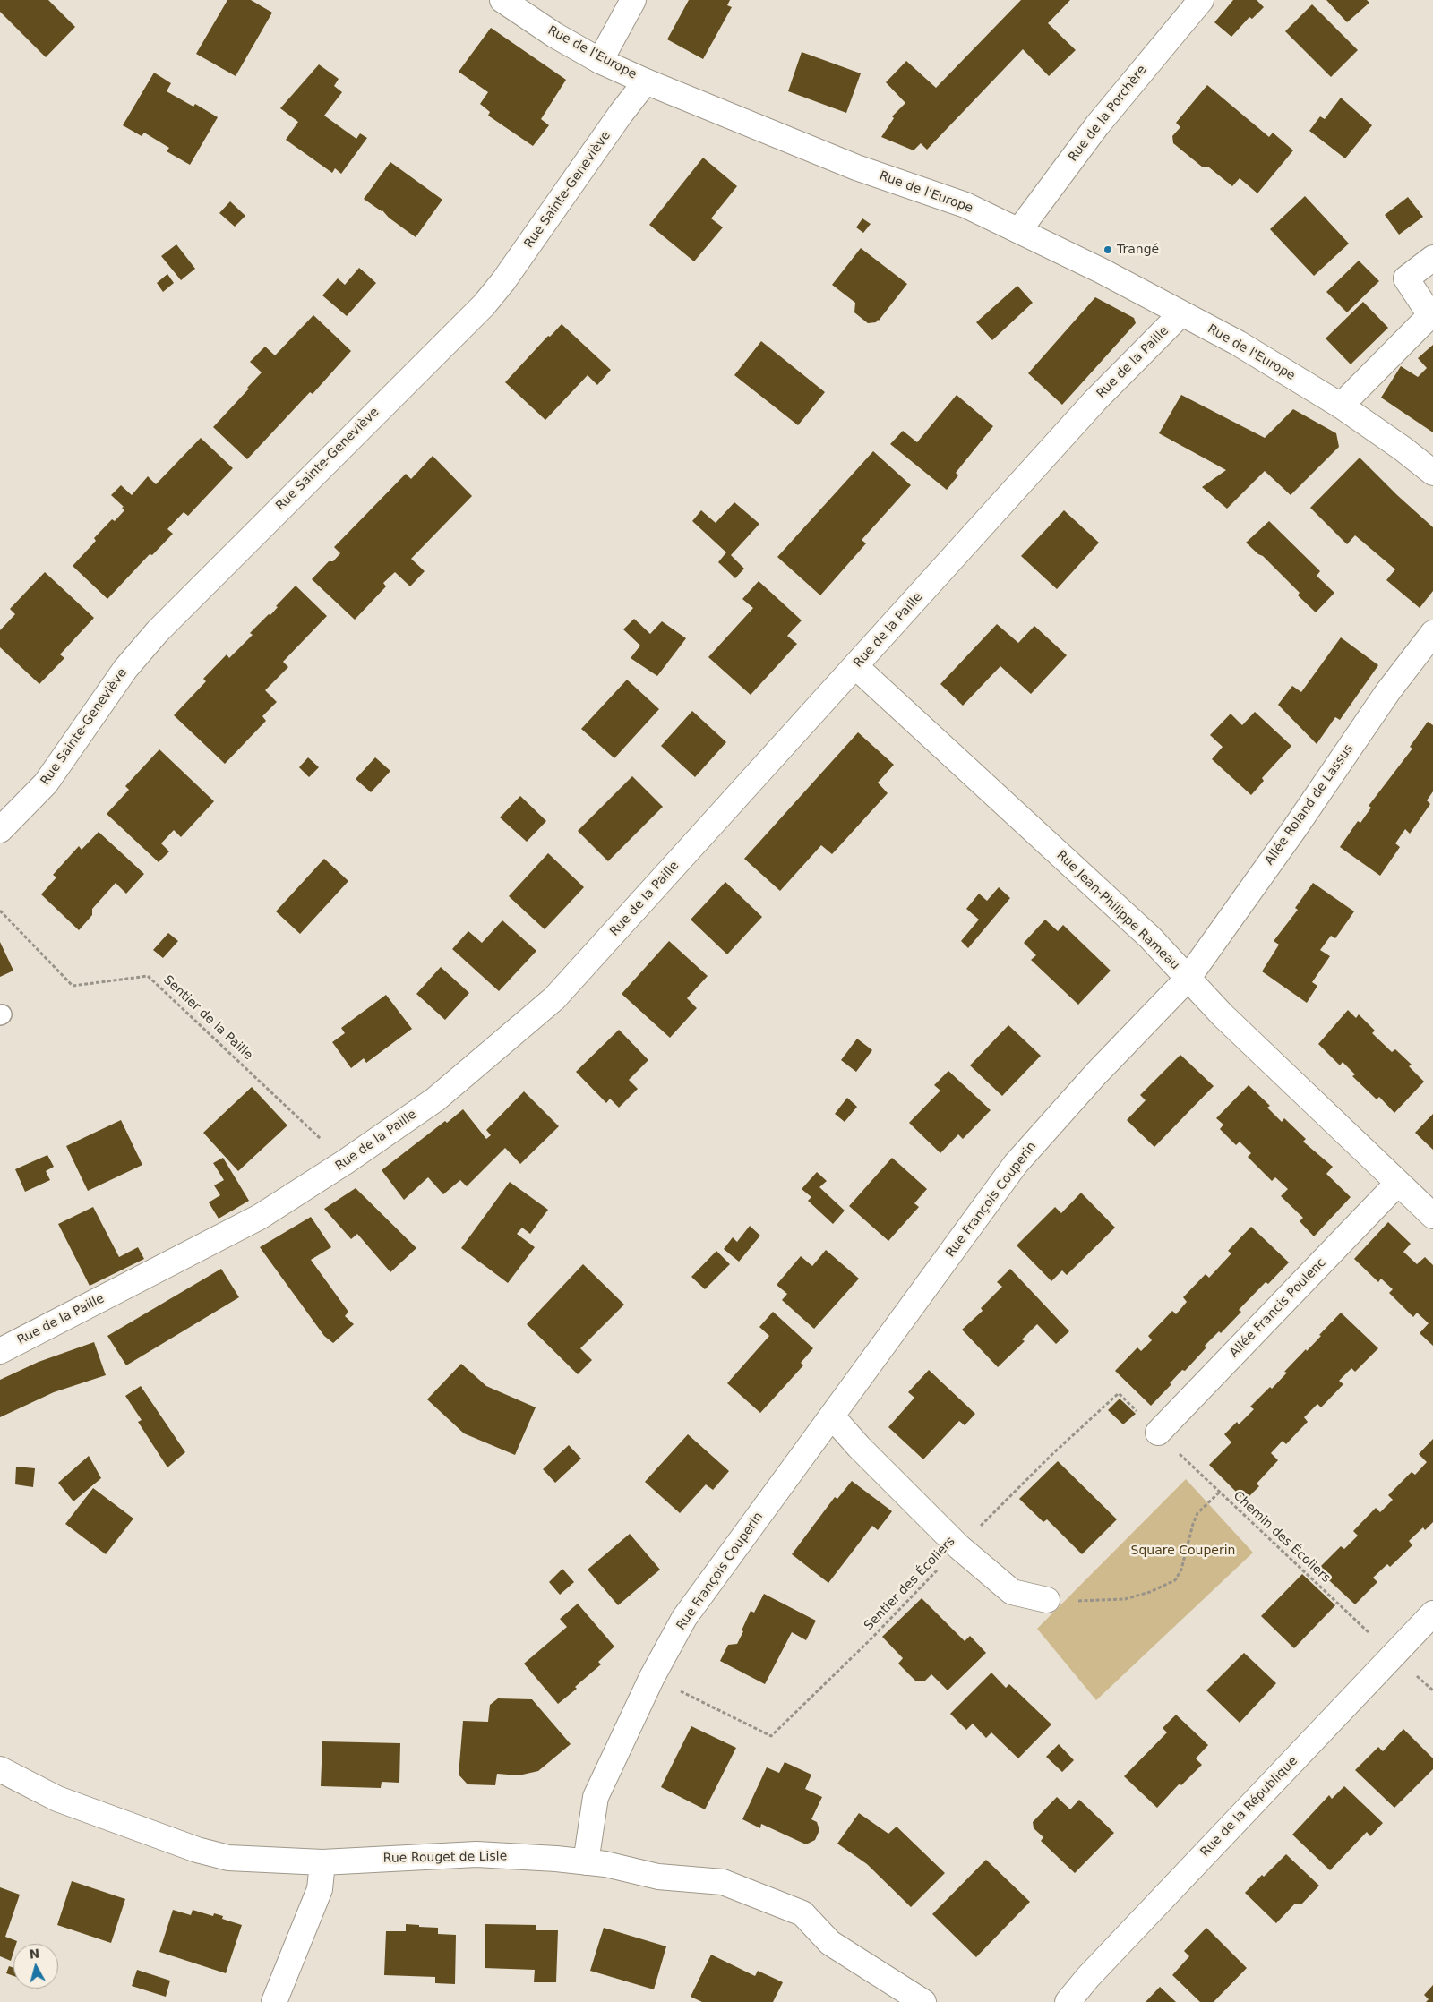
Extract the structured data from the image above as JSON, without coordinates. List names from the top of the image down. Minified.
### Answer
{"streets":{"street":["Rue de l'Europe","Rue de la Porchère","Rue Sainte-Geneviève","Rue de la Paille","Allée Roland de Lassus","Rue Jean-Philippe Rameau","Rue François Couperin","Allée Francis Poulenc","Rue de la République","Rue Rouget de Lisle"],"path":["Sentier de la Paille","Chemin des Écoliers","Sentier des Écoliers"]},"crossings":[["Rue de l'Europe","Rue de la Porchère"],["Rue de l'Europe","Rue Sainte-Geneviève"],["Rue de l'Europe","Rue de la Paille"],["Rue de la Paille","Rue Jean-Philippe Rameau"],["Rue de la Paille","Sentier de la Paille"],["Allée Roland de Lassus","Rue Jean-Philippe Rameau"],["Allée Roland de Lassus","Rue François Couperin"],["Rue Jean-Philippe Rameau","Rue François Couperin"],["Rue Jean-Philippe Rameau","Allée Francis Poulenc"],["Rue François Couperin","Sentier des Écoliers"],["Rue François Couperin","Rue Rouget de Lisle"],["Allée Francis Poulenc","Chemin des Écoliers"],["Allée Francis Poulenc","Sentier des Écoliers"],["Chemin des Écoliers","Sentier des Écoliers"],["Chemin des Écoliers","Rue de la République"]],"parks":["Square Couperin"],"places":["Trangé"],"north":"top"}
